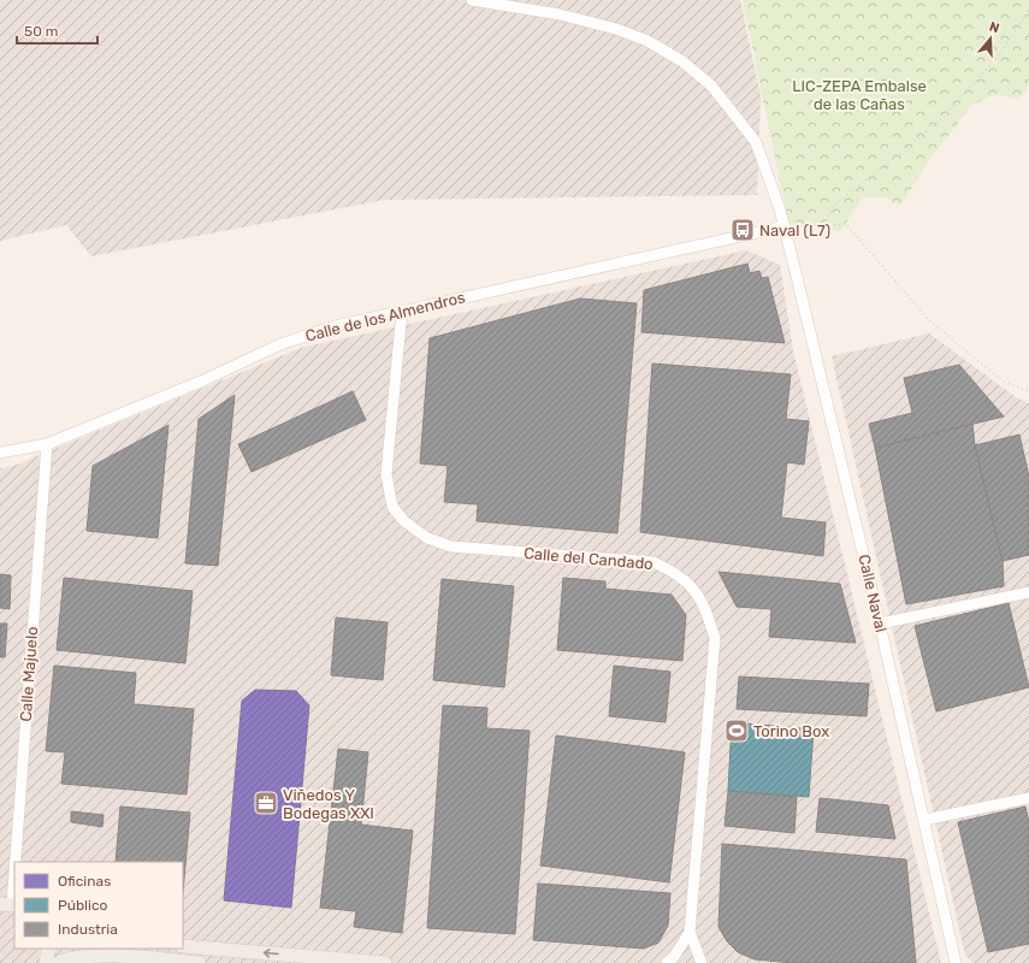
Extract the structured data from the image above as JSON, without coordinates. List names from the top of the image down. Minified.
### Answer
{"streets":{"street":["Calle de los Almendros","Calle del Candado","Calle Naval","Calle Majuelo"]},"crossings":[["Calle de los Almendros","Calle del Candado"],["Calle de los Almendros","Calle Naval"],["Calle de los Almendros","Calle Majuelo"]],"parks":["LIC-ZEPA Embalse de las Cañas"],"places":{"bus stop":["Naval (L7)"],"sports":["Torino Box"],"office":["Viñedos Y Bodegas XXI"]},"legend":["Oficinas","Público","Industria"],"scale_bar":"50 m","north":"top"}
